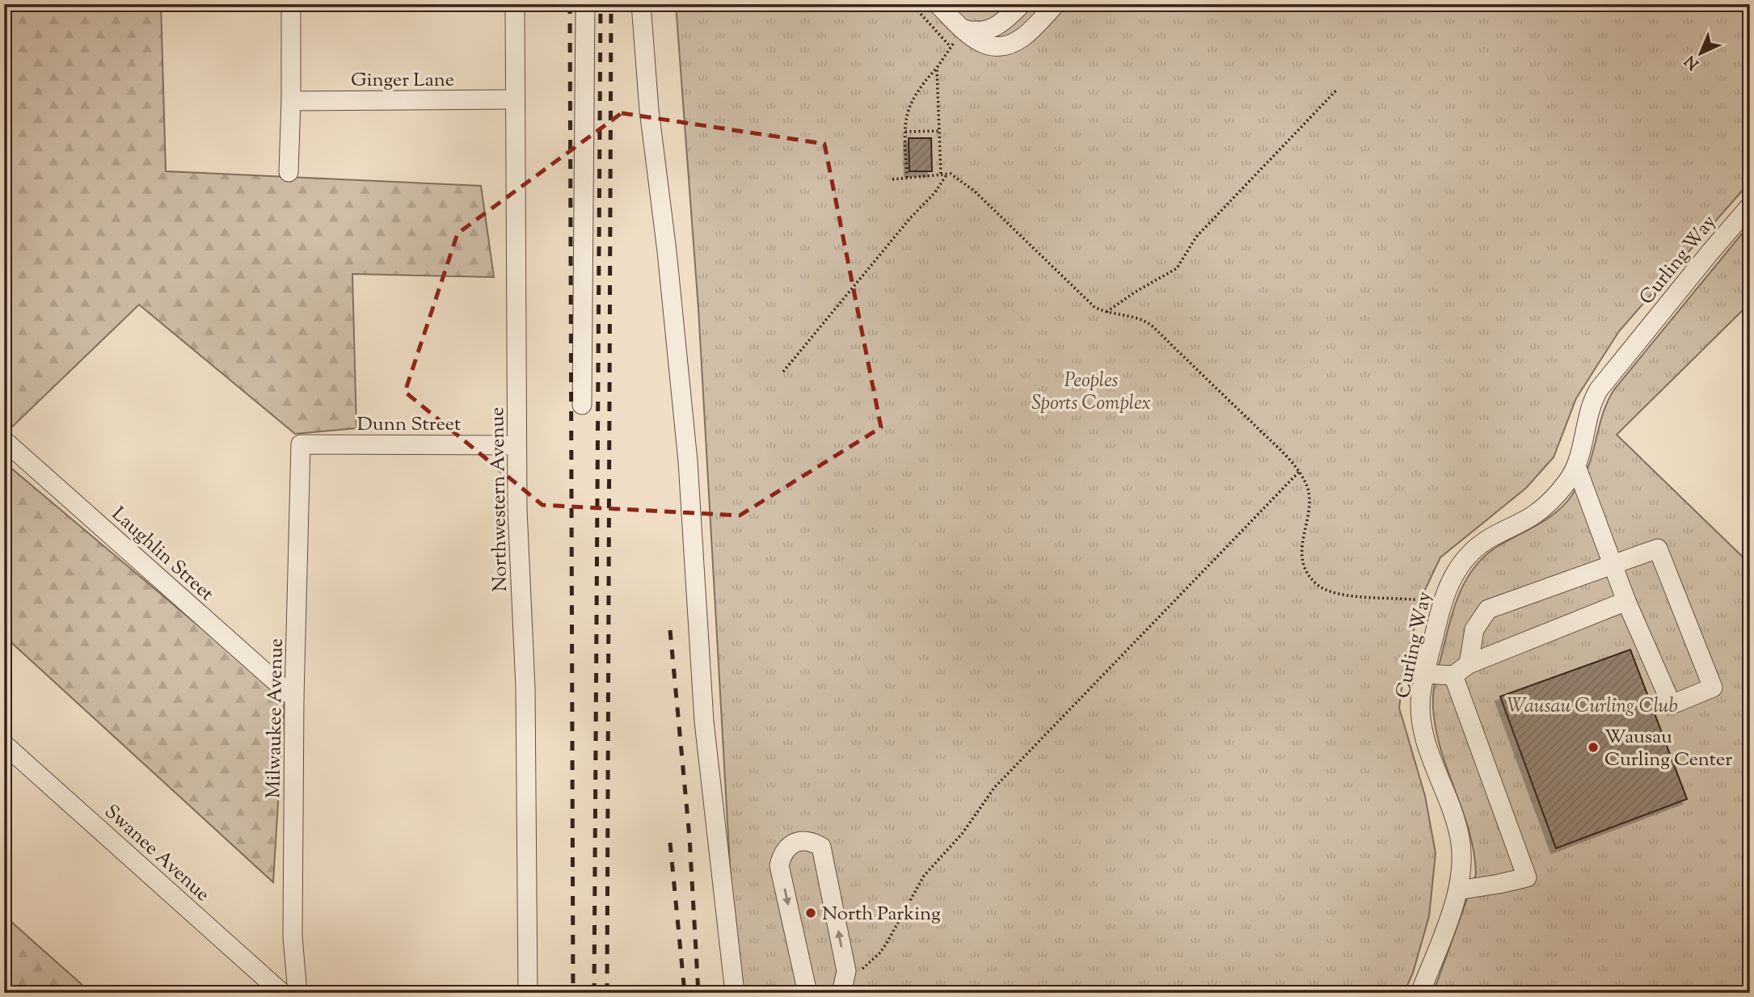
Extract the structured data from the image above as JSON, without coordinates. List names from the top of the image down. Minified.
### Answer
{"streets":{"street":["Ginger Lane","Curling Way","Dunn Street","Northwestern Avenue","Laughlin Street","Milwaukee Avenue","Swanee Avenue"]},"crossings":[["Ginger Lane","Northwestern Avenue"],["Dunn Street","Northwestern Avenue"],["Dunn Street","Milwaukee Avenue"],["Laughlin Street","Milwaukee Avenue"]],"parks":["Peoples Sports Complex","Wausau Curling Club"],"places":["Wausau Curling Center","North Parking"],"north":"bottom left"}
